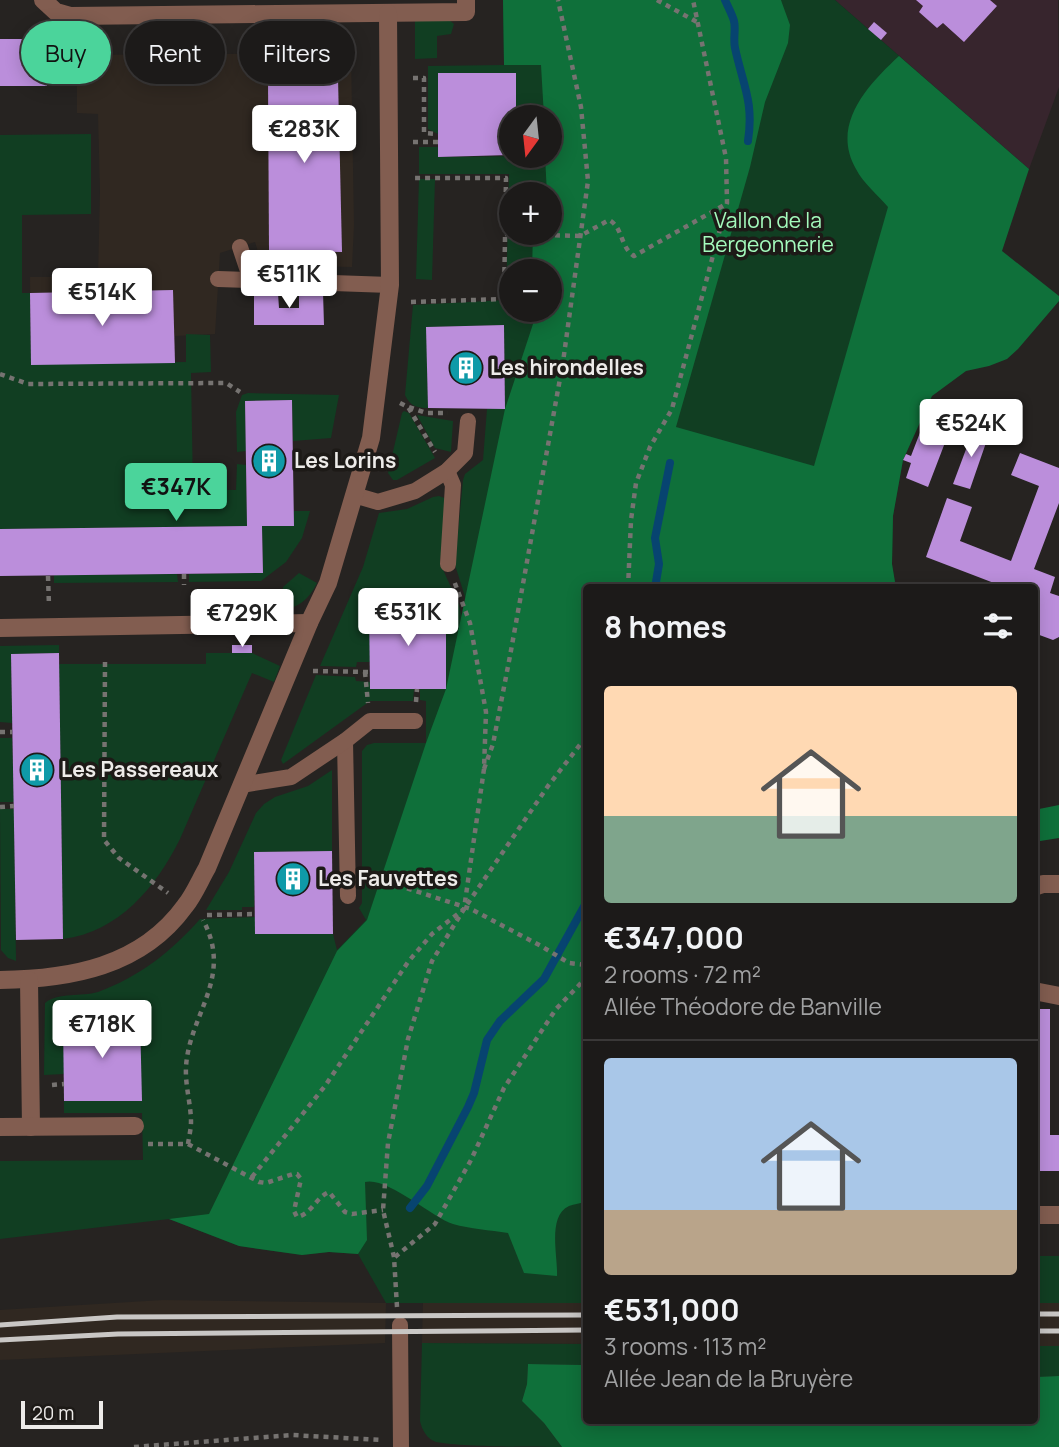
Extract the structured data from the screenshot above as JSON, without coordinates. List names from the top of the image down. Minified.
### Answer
{"parks":["Vallon de la Bergeonnerie"],"places":{"building":["Les hirondelles","Les Lorins","Les Passereaux","Les Fauvettes"]},"scale_bar":"20 m","north":"bottom","page":{"chip":["Buy","Rent","Filters"],"map_buttons":["+","−"],"price":["€283K","€511K","€514K","€524K","€347K","€531K","€729K","€718K"],"heading":"8 homes","list":[{"name":"€347,000","note":"2 rooms · 72 m² · Allée Théodore de Banville"},{"name":"€531,000","note":"3 rooms · 113 m² · Allée Jean de la Bruyère"}],"scale":"20 m"}}
